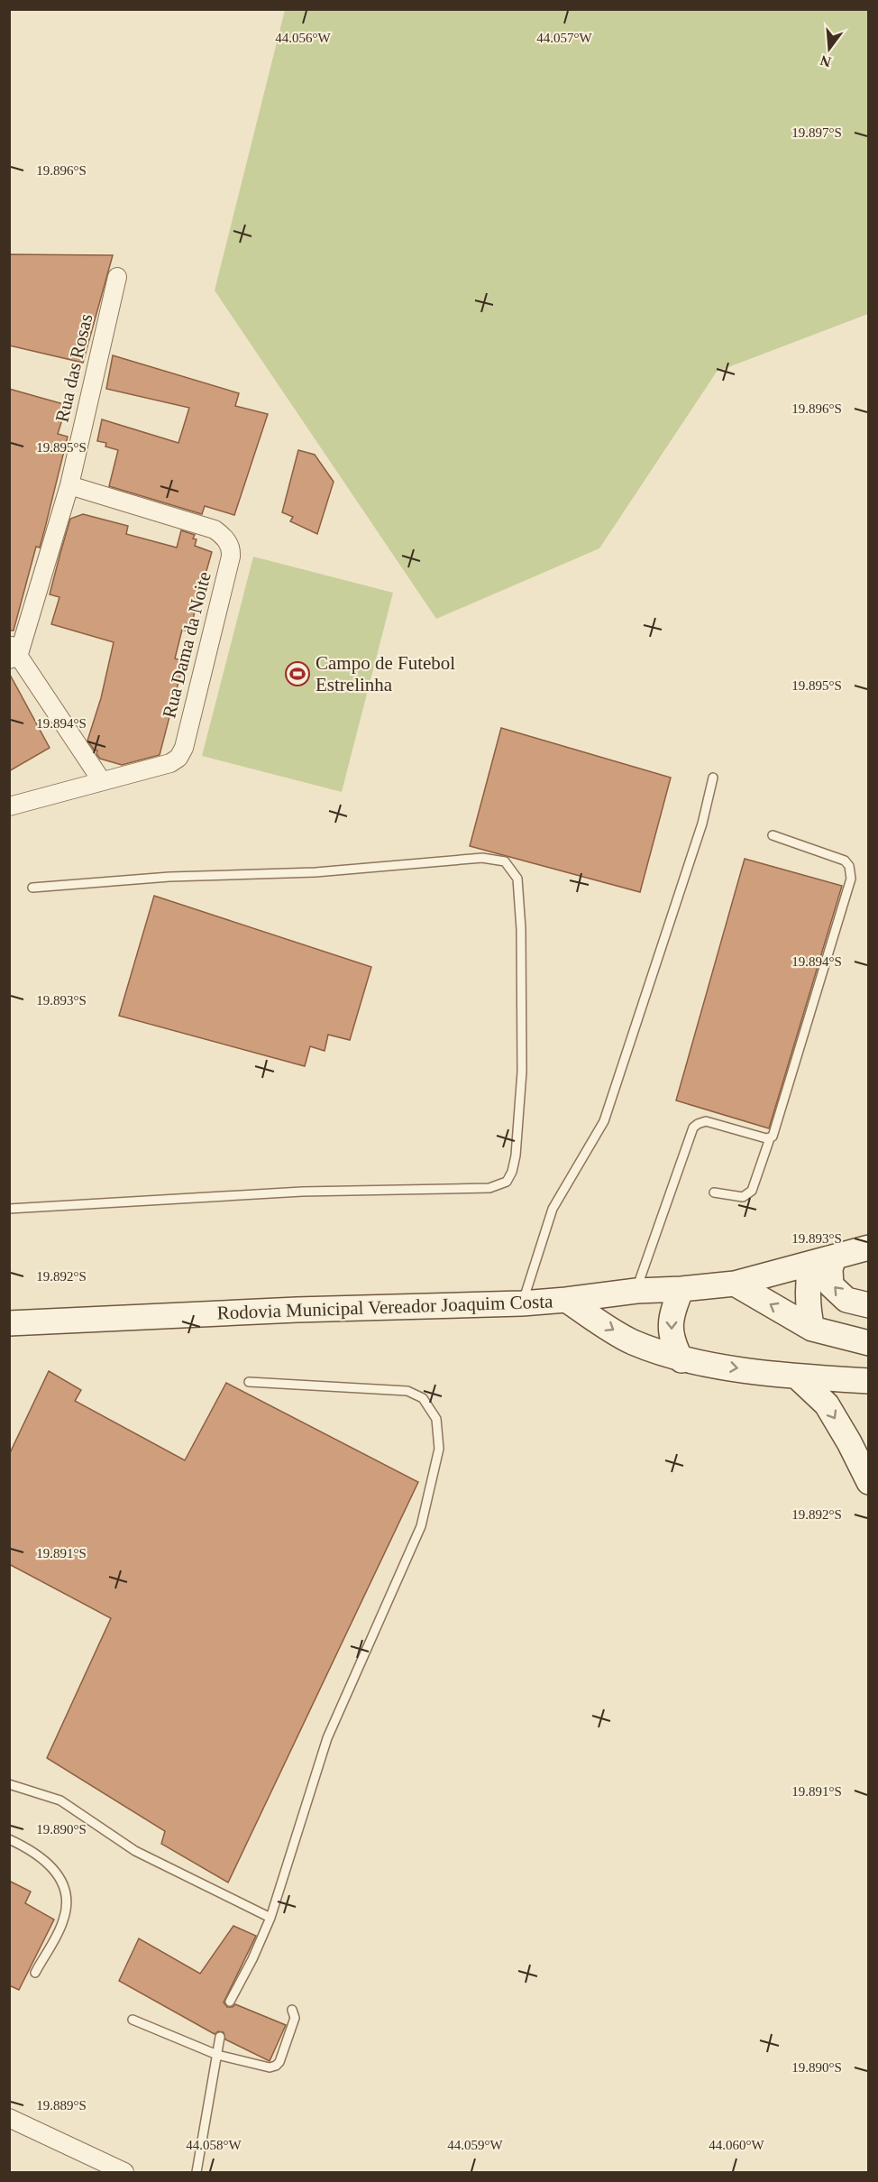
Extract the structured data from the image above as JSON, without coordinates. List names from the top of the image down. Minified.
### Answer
{"streets":{"main road":["Rodovia Municipal Vereador Joaquim Costa"],"street":["Rua das Rosas","Rua Dama da Noite"]},"crossings":[["Rua das Rosas","Rua Dama da Noite"]],"places":{"sports":["Campo de Futebol Estrelinha"]},"north":"bottom","coordinates":["44.056°W","44.057°W","19.897°S","19.896°S","19.895°S","19.894°S","19.893°S","19.892°S","19.891°S","19.890°S","19.889°S","44.058°W","44.059°W","44.060°W"]}
